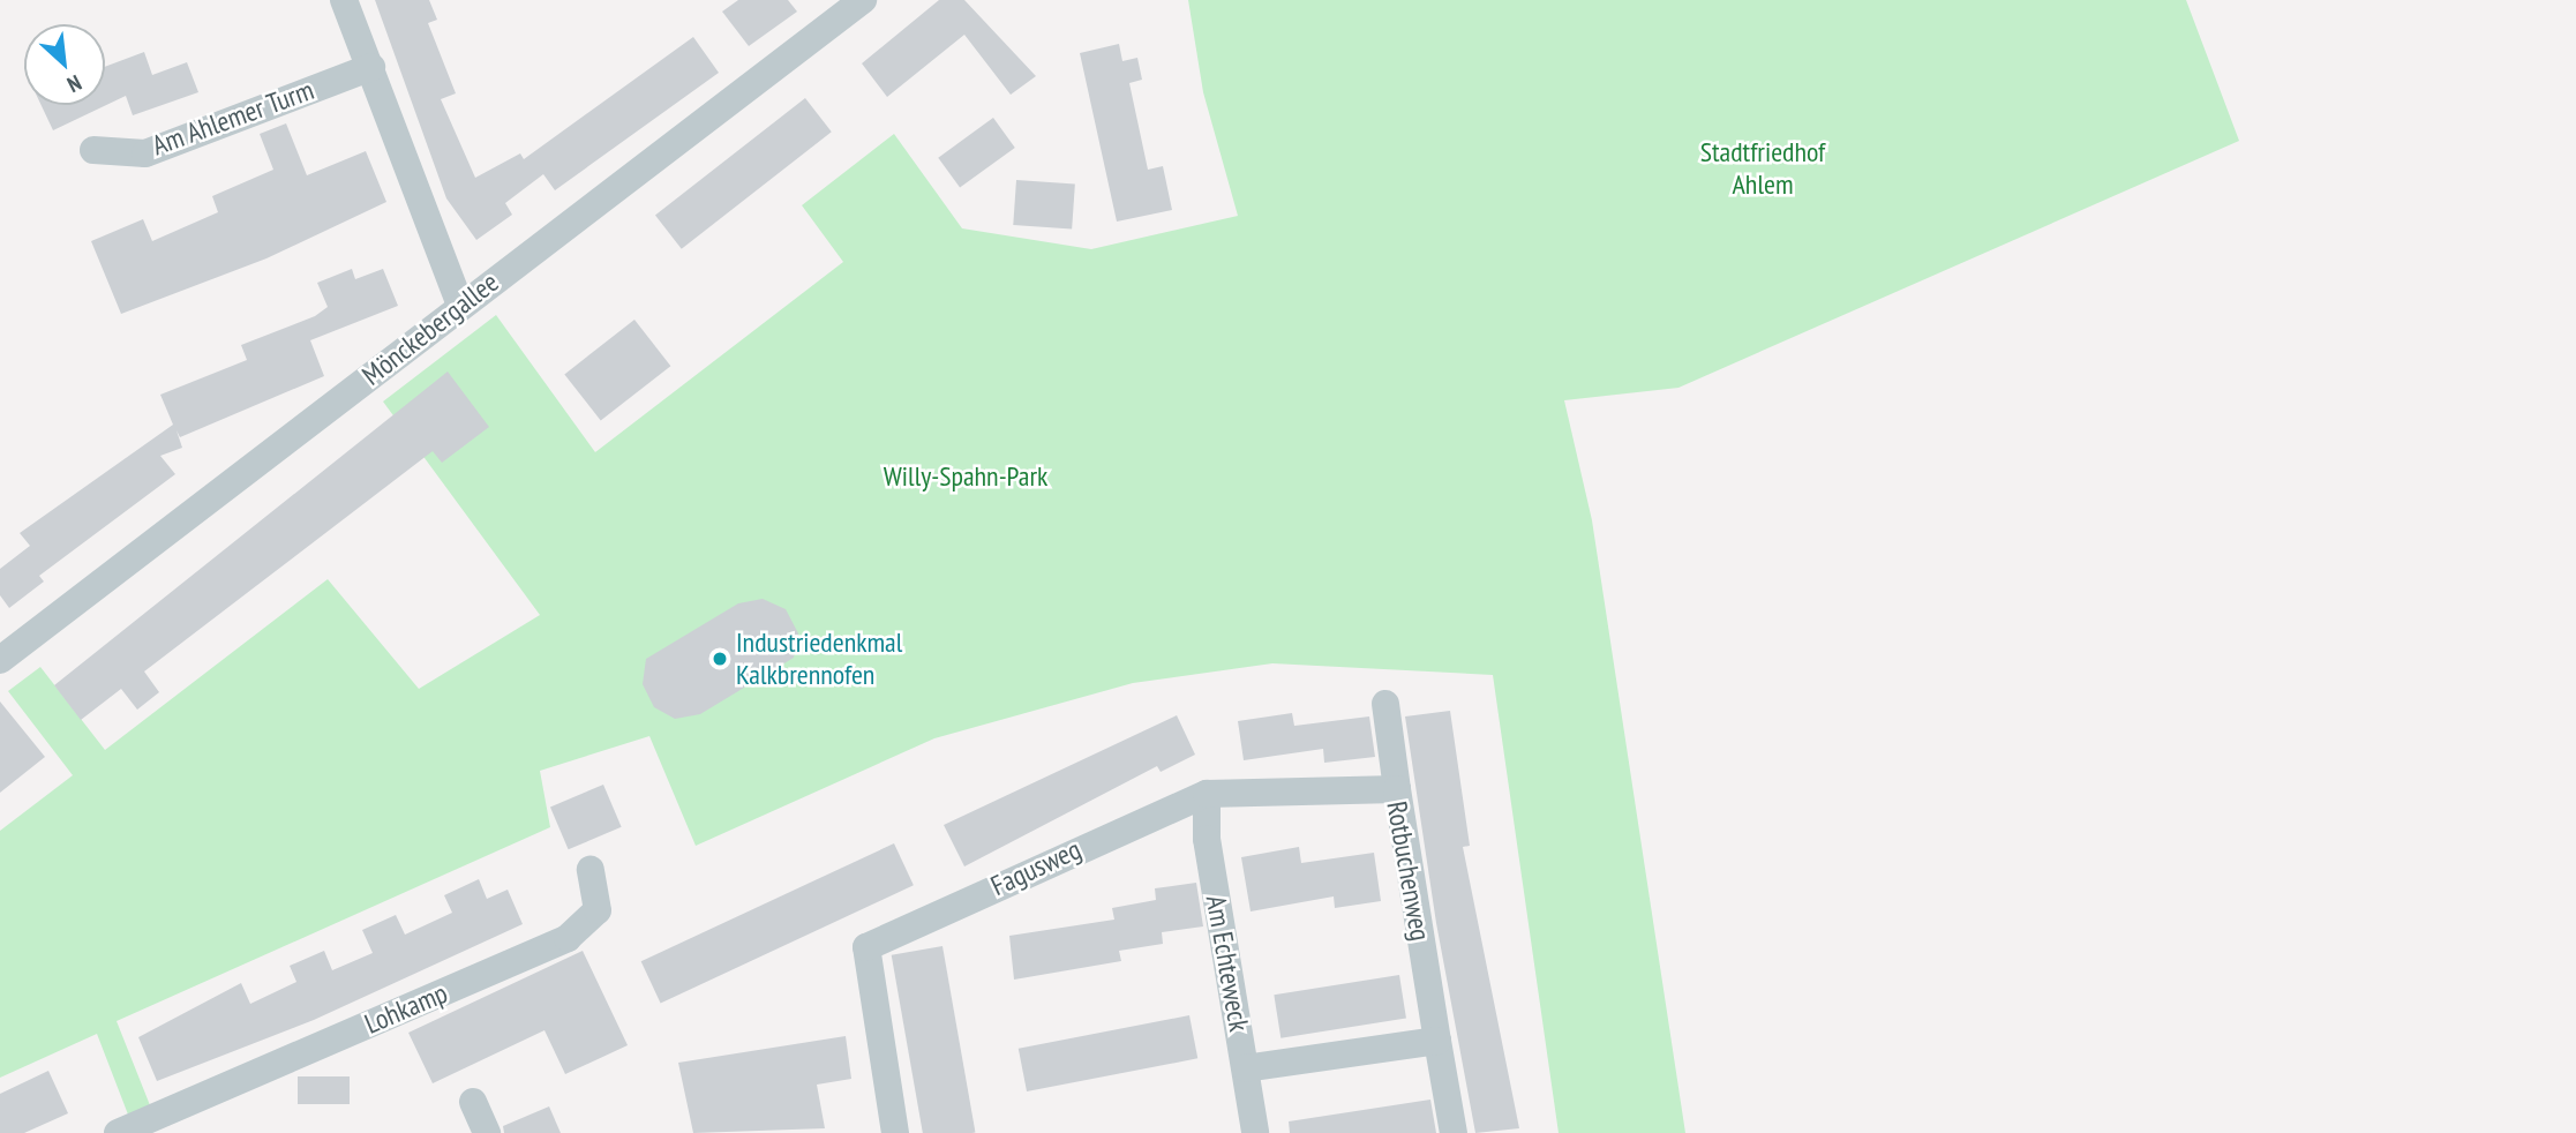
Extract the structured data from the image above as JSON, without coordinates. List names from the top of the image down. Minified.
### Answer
{"streets":{"street":["Am Ahlemer Turm","Mönckebergallee","Fagusweg","Rotbuchenweg","Am Echteweck","Lohkamp"]},"crossings":[["Fagusweg","Rotbuchenweg"],["Fagusweg","Am Echteweck"],["Rotbuchenweg","Am Echteweck"]],"parks":["Stadtfriedhof Ahlem","Willy-Spahn-Park"],"places":["Industriedenkmal Kalkbrennofen"],"north":"bottom right"}
